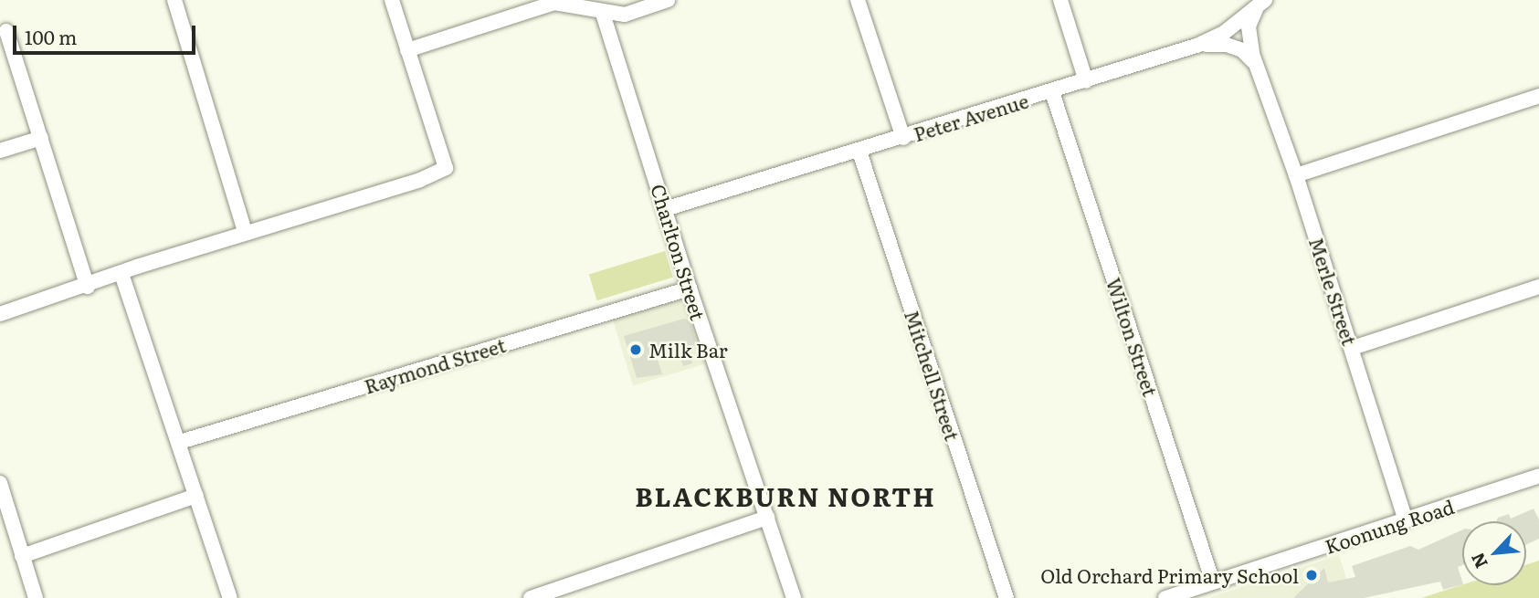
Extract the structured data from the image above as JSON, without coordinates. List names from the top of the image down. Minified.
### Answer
{"streets":{"street":["Peter Avenue","Charlton Street","Merle Street","Wilton Street","Raymond Street","Mitchell Street","Koonung Road"]},"crossings":[["Peter Avenue","Charlton Street"],["Peter Avenue","Merle Street"],["Peter Avenue","Wilton Street"],["Peter Avenue","Mitchell Street"],["Charlton Street","Raymond Street"],["Merle Street","Koonung Road"],["Wilton Street","Koonung Road"]],"districts":["BLACKBURN NORTH"],"places":["Milk Bar","Old Orchard Primary School"],"scale_bar":"100 m","north":"bottom left"}
